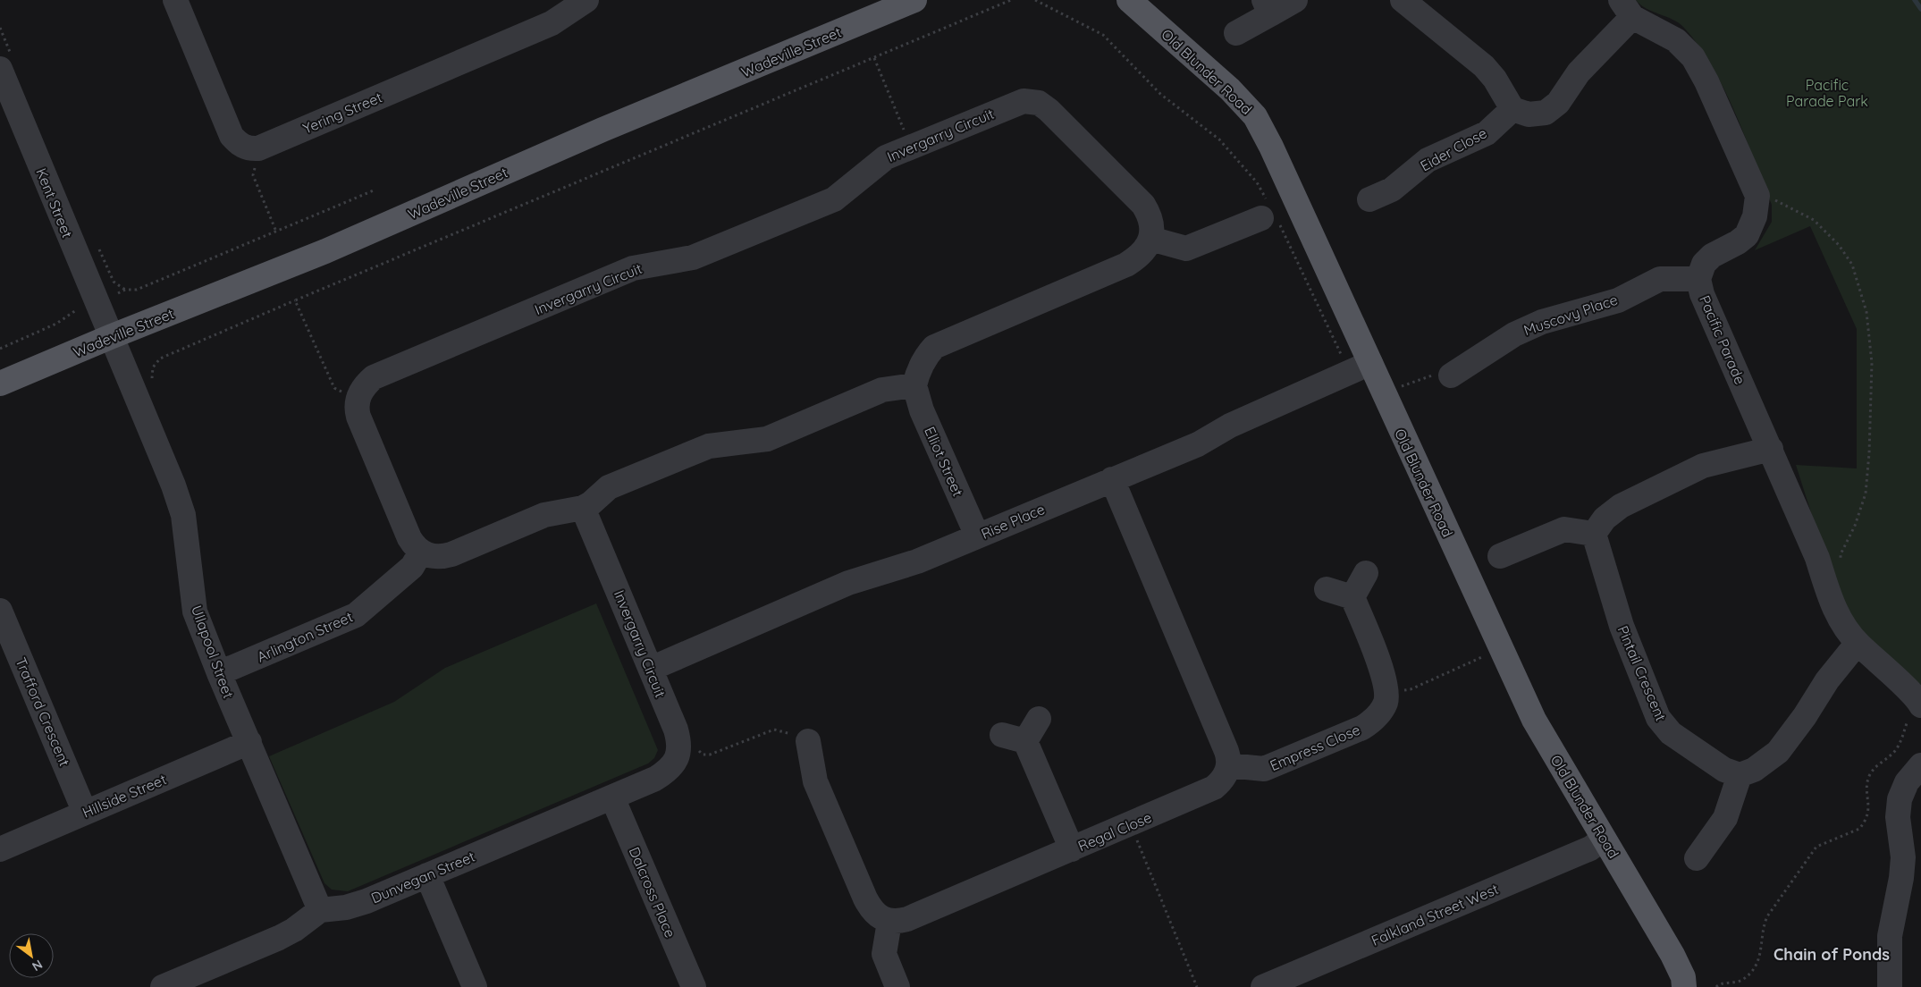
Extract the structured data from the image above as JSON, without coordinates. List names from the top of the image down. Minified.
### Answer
{"streets":{"main road":["Wadeville Street","Old Blunder Road"],"street":["Yering Street","Invergarry Circuit","Eider Close","Kent Street","Muscovy Place","Pacific Parade","Elliot Street","Rise Place","Arlington Street","Ullapool Street","Pintail Crescent","Trafford Crescent","Empress Close","Hillside Street","Regal Close","Dunvegan Street","Dalcross Place","Falkland Street West"]},"crossings":[["Wadeville Street","Kent Street"],["Wadeville Street","Ullapool Street"],["Old Blunder Road","Rise Place"],["Old Blunder Road","Falkland Street West"],["Invergarry Circuit","Rise Place"],["Invergarry Circuit","Dunvegan Street"],["Kent Street","Ullapool Street"],["Muscovy Place","Pacific Parade"],["Elliot Street","Rise Place"],["Arlington Street","Ullapool Street"],["Ullapool Street","Hillside Street"],["Ullapool Street","Dunvegan Street"],["Trafford Crescent","Hillside Street"],["Empress Close","Regal Close"],["Dunvegan Street","Dalcross Place"]],"districts":["Chain of Ponds"],"parks":["Pacific Parade Park"],"north":"bottom right"}
